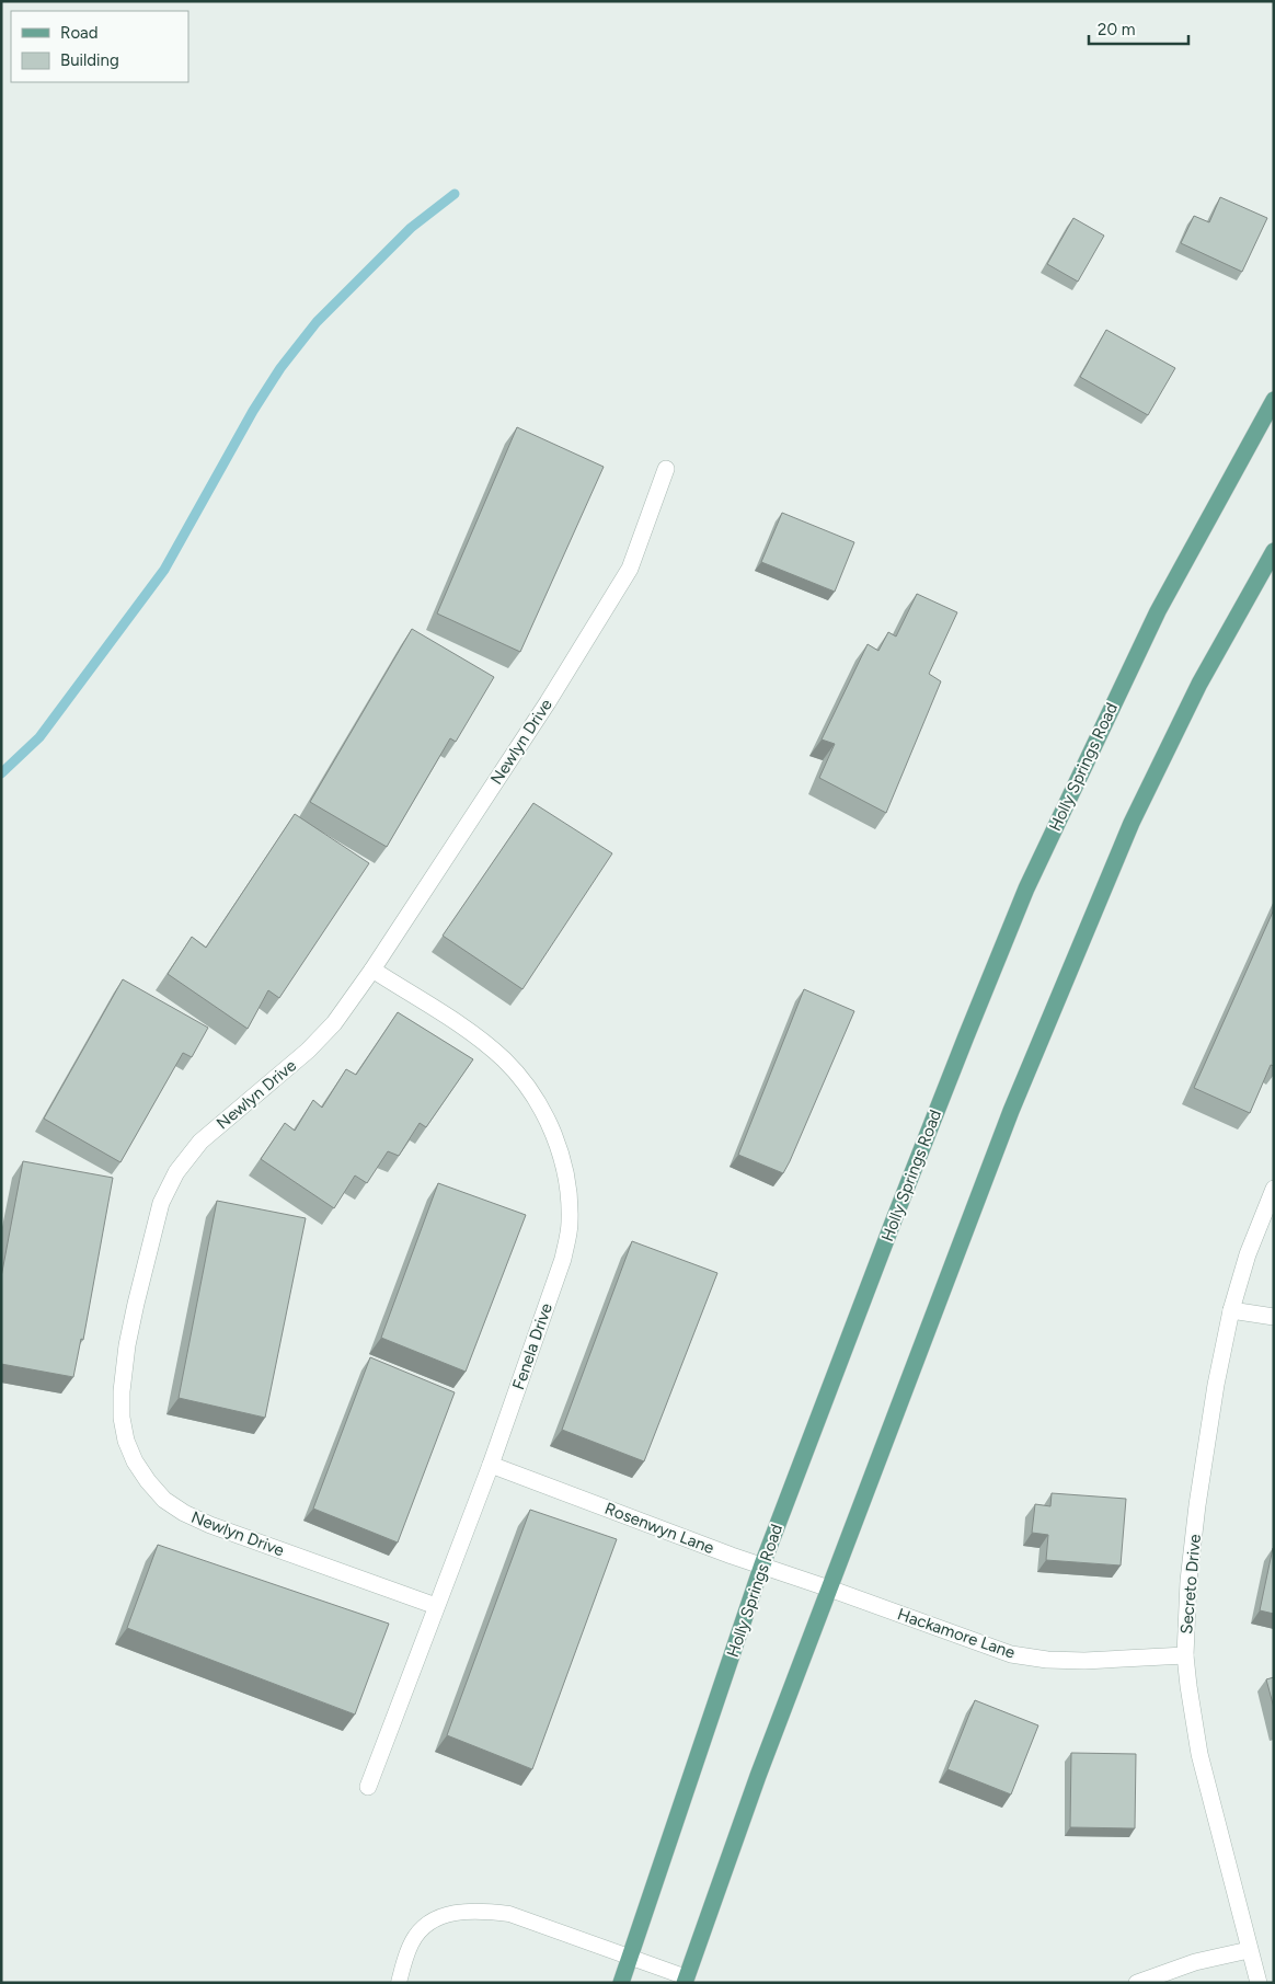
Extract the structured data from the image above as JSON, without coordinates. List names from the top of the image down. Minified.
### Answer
{"streets":{"main road":["Holly Springs Road"],"street":["Newlyn Drive","Fenela Drive","Rosenwyn Lane","Secreto Drive","Hackamore Lane"]},"crossings":[["Newlyn Drive","Fenela Drive"],["Holly Springs Road","Rosenwyn Lane"],["Fenela Drive","Rosenwyn Lane"],["Rosenwyn Lane","Hackamore Lane"],["Secreto Drive","Hackamore Lane"]],"legend":["Road","Building"],"scale_bar":"20 m"}
